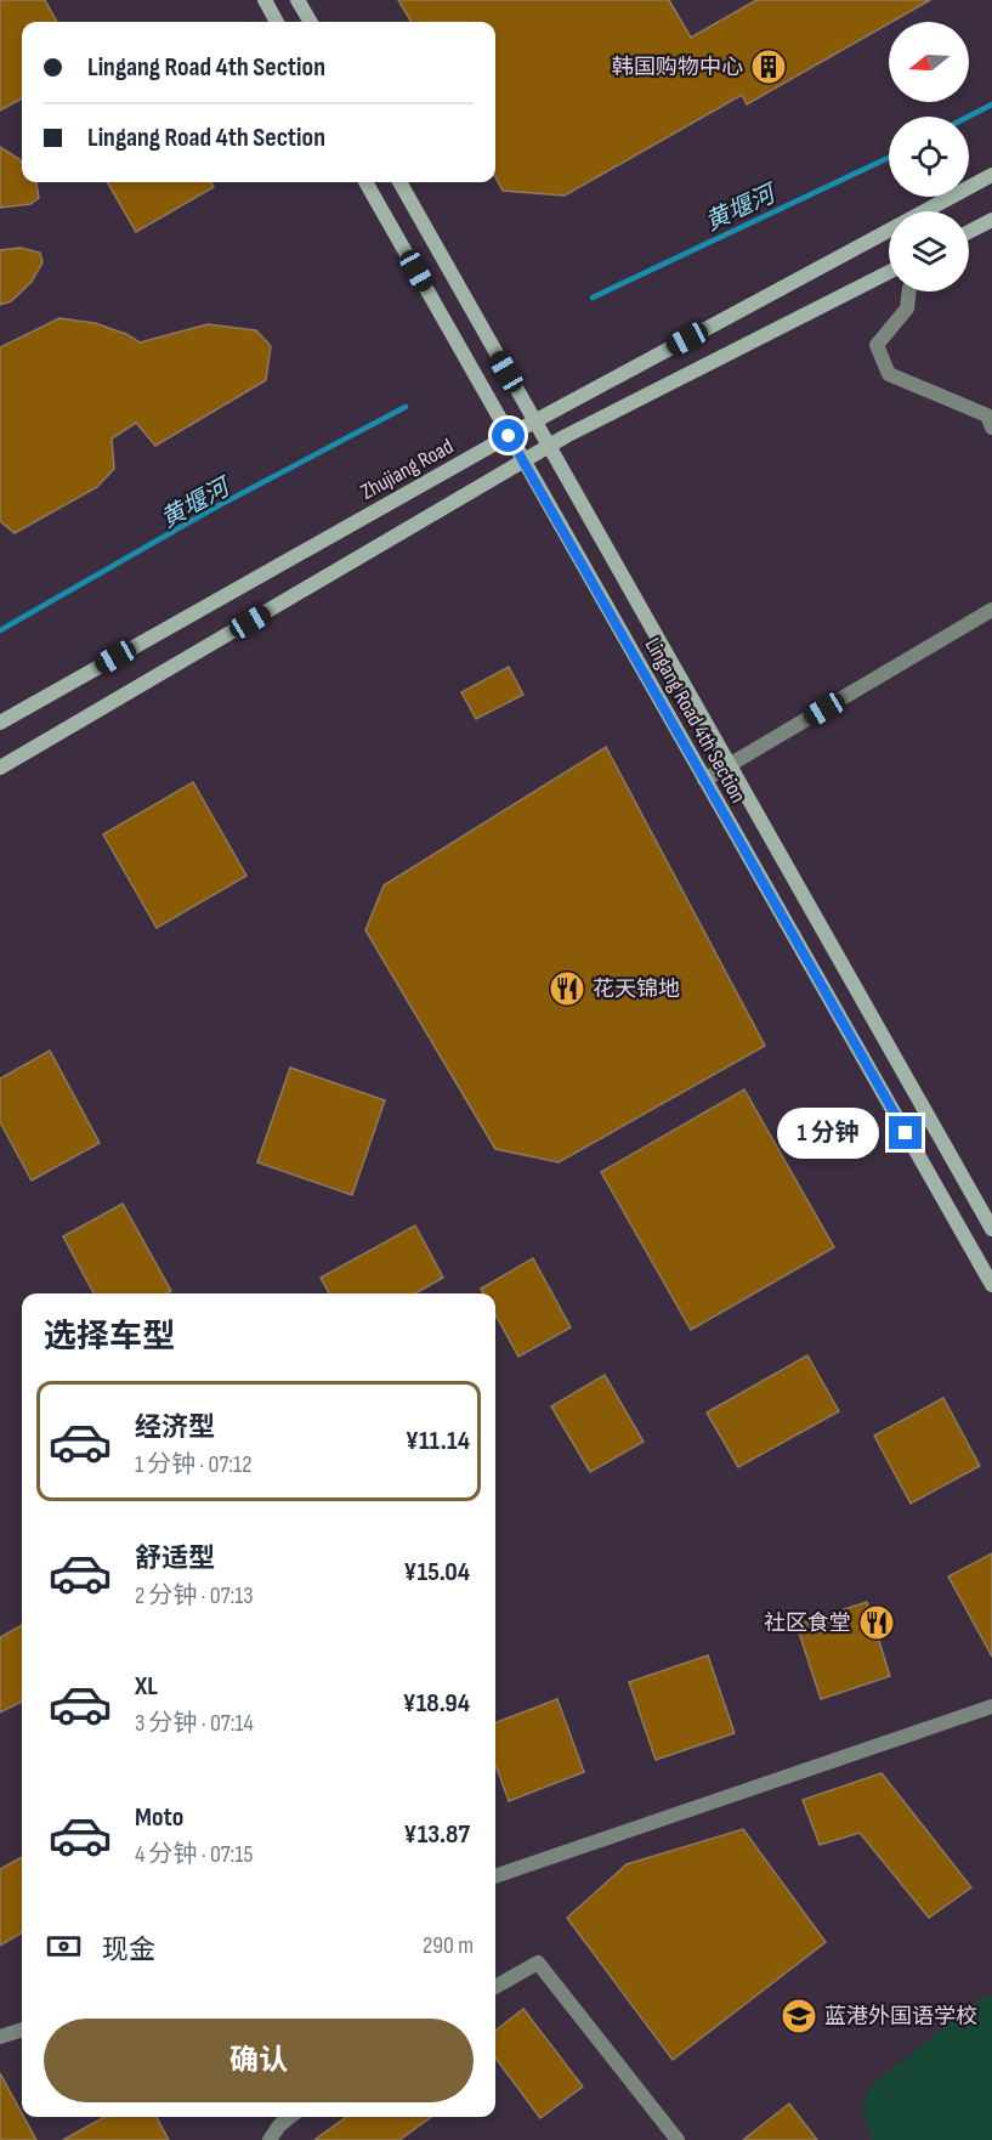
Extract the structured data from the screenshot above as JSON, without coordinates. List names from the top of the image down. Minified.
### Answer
{"streets":{"main road":["Zhujiang Road","Lingang Road 4th Section"]},"crossings":[["Zhujiang Road","Lingang Road 4th Section"]],"water":["黄堰河"],"places":{"building":["韩国购物中心"],"restaurant":["花天锦地","社区食堂"],"school or university":["蓝港外国语学校"]},"north":"left","page":{"banner":["Lingang Road 4th Section","Lingang Road 4th Section"],"bubble":"1 分钟","heading":"选择车型","list":[{"name":"经济型","note":"1 分钟 · 07:12","value":"¥11.14"},{"name":"舒适型","note":"2 分钟 · 07:13","value":"¥15.04"},{"name":"XL","note":"3 分钟 · 07:14","value":"¥18.94"},{"name":"Moto","note":"4 分钟 · 07:15","value":"¥13.87"}],"pay":["现金","290 m"],"buttons":"确认"}}
